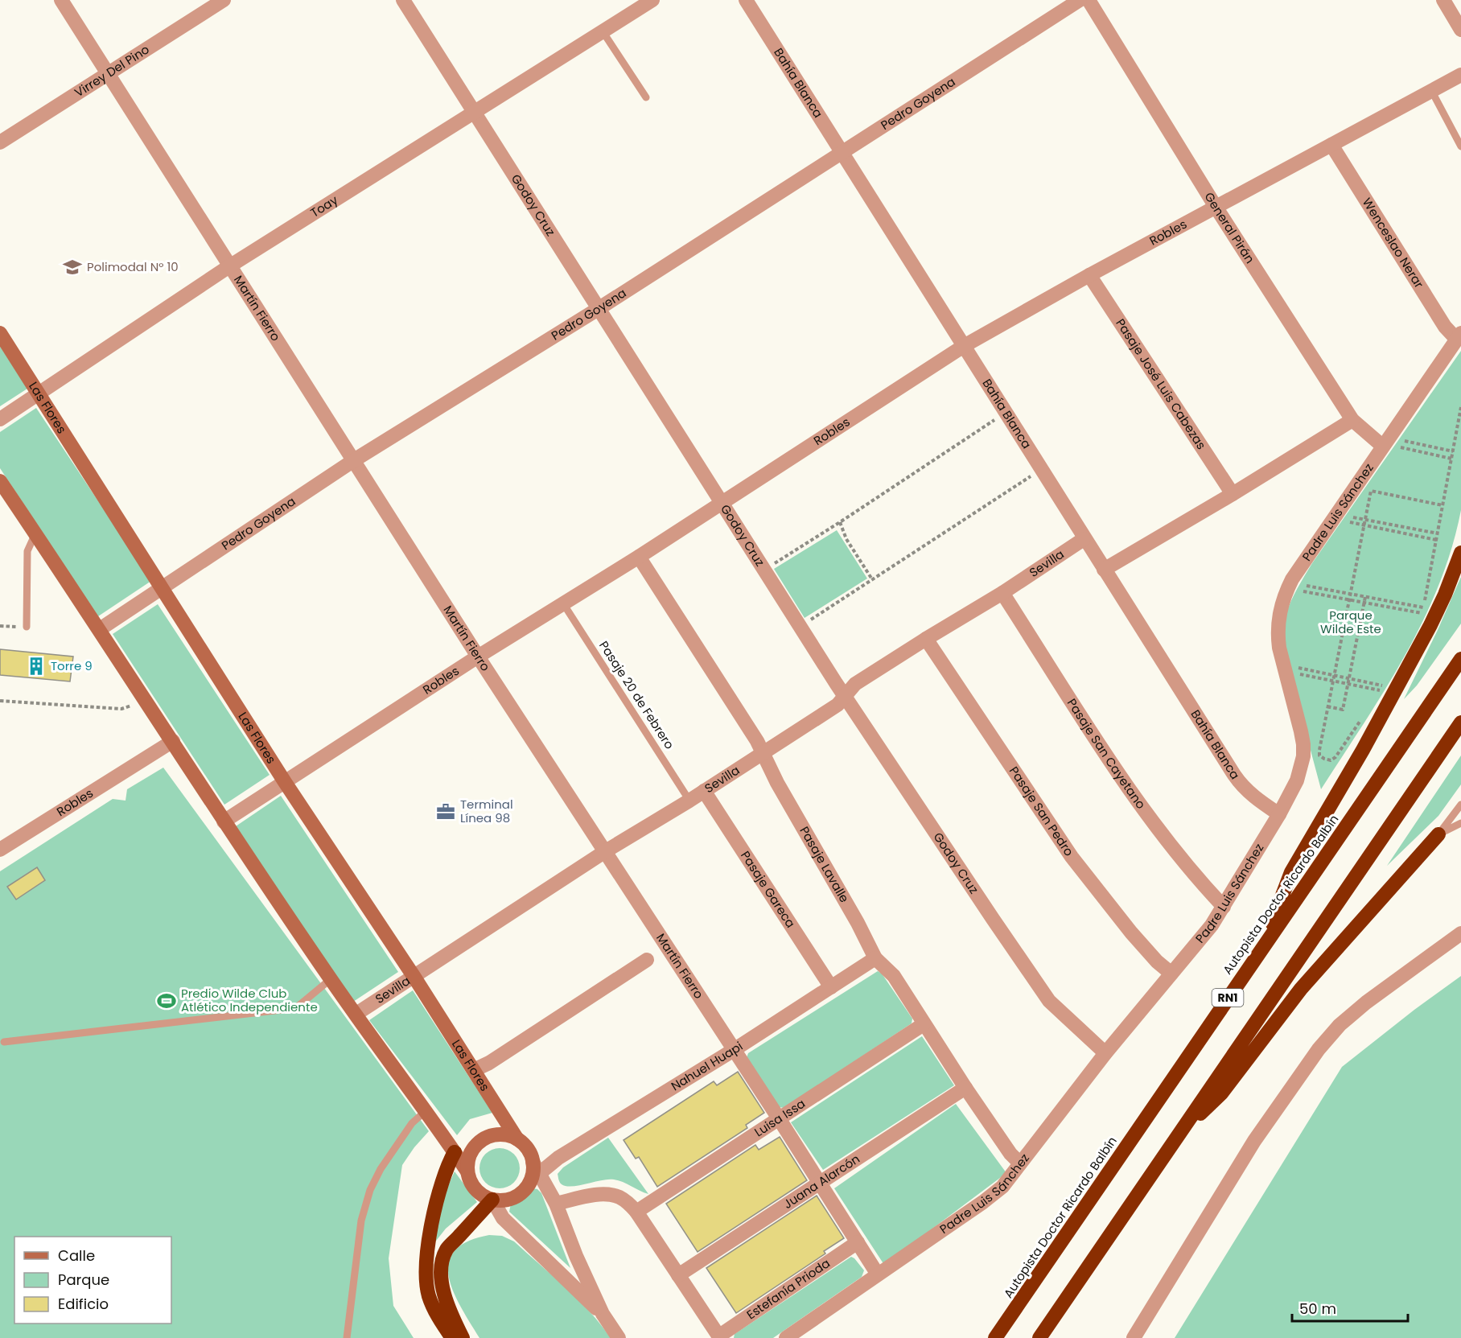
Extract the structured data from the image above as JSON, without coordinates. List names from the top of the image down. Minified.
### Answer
{"streets":{"highway":["Autopista Doctor Ricardo Balbín","RN1"],"street":["Virrey Del Pino","Bahía Blanca","Pedro Goyena","Godoy Cruz","Toay","General Pirán","Robles","Wenceslao Nerar","Martín Fierro","Pasaje José Luis Cabezas","Las Flores","Padre Luis Sánchez","Sevilla","Pasaje San Cayetano","Pasaje San Pedro","Pasaje Lavalle","Pasaje Gareca","Nahuel Huapi","Luisa Issa","Juana Alarcón","Estefanía Prioda"],"lane":["Pasaje 20 de Febrero"]},"crossings":[["Virrey Del Pino","Martín Fierro"],["Bahía Blanca","Pedro Goyena"],["Bahía Blanca","Robles"],["Bahía Blanca","Padre Luis Sánchez"],["Bahía Blanca","Sevilla"],["Pedro Goyena","Godoy Cruz"],["Pedro Goyena","Martín Fierro"],["Pedro Goyena","Las Flores"],["Godoy Cruz","Toay"],["Godoy Cruz","Robles"],["Godoy Cruz","Padre Luis Sánchez"],["Godoy Cruz","Sevilla"],["Toay","Martín Fierro"],["Toay","Las Flores"],["General Pirán","Robles"],["General Pirán","Padre Luis Sánchez"],["Robles","Wenceslao Nerar"],["Robles","Martín Fierro"],["Robles","Pasaje José Luis Cabezas"],["Robles","Las Flores"],["Robles","Pasaje 20 de Febrero"],["Robles","Pasaje Lavalle"],["Wenceslao Nerar","Padre Luis Sánchez"],["Martín Fierro","Padre Luis Sánchez"],["Martín Fierro","Sevilla"],["Martín Fierro","Nahuel Huapi"],["Martín Fierro","Luisa Issa"],["Martín Fierro","Juana Alarcón"],["Martín Fierro","Estefanía Prioda"],["Las Flores","Sevilla"],["Las Flores","Nahuel Huapi"],["Padre Luis Sánchez","Pasaje San Cayetano"],["Padre Luis Sánchez","Pasaje San Pedro"],["Padre Luis Sánchez","Pasaje Lavalle"],["Sevilla","Pasaje 20 de Febrero"],["Sevilla","Pasaje San Cayetano"],["Sevilla","Pasaje San Pedro"],["Sevilla","Pasaje Lavalle"],["Sevilla","Pasaje Gareca"],["Pasaje Lavalle","Nahuel Huapi"],["Pasaje Lavalle","Luisa Issa"],["Pasaje Lavalle","Juana Alarcón"],["Pasaje Gareca","Nahuel Huapi"]],"parks":["Parque Wilde Este"],"places":{"school or university":["Polimodal N° 10"],"building":["Torre 9"],"office":["Terminal Línea 98"],"sports":["Predio Wilde Club Atlético Independiente"]},"legend":["Calle","Parque","Edificio"],"scale_bar":"50 m"}
